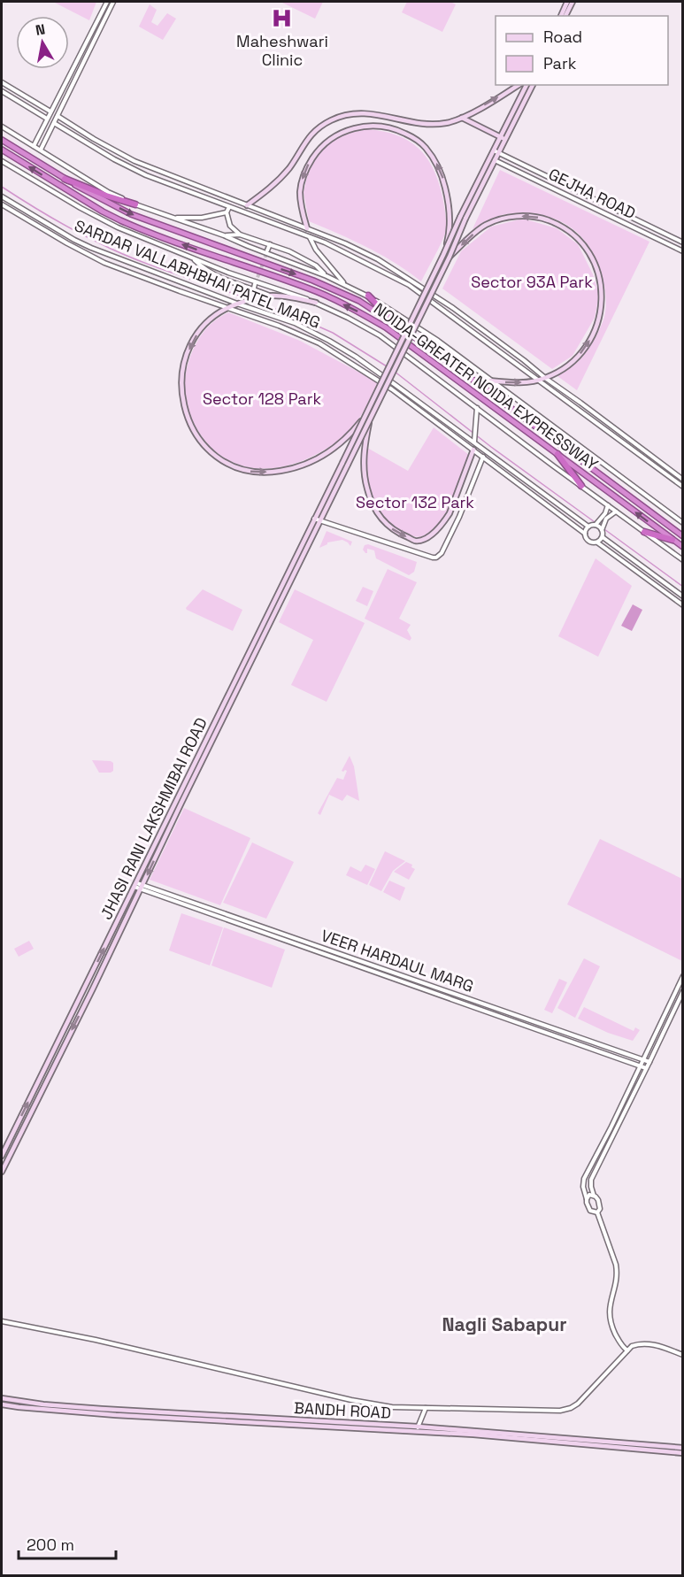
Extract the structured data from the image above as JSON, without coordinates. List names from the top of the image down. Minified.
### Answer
{"streets":{"highway":["NOIDA-GREATER NOIDA EXPRESSWAY"],"main road":["JHASI RANI LAKSHMIBAI ROAD","BANDH ROAD"],"street":["GEJHA ROAD","SARDAR VALLABHBHAI PATEL MARG","VEER HARDAUL MARG"]},"crossings":[["JHASI RANI LAKSHMIBAI ROAD","VEER HARDAUL MARG"]],"districts":["Nagli Sabapur"],"parks":["Sector 93A Park","Sector 128 Park","Sector 132 Park"],"places":{"hospital":["Maheshwari Clinic"]},"legend":["Road","Park"],"scale_bar":"200 m","north":"top"}
